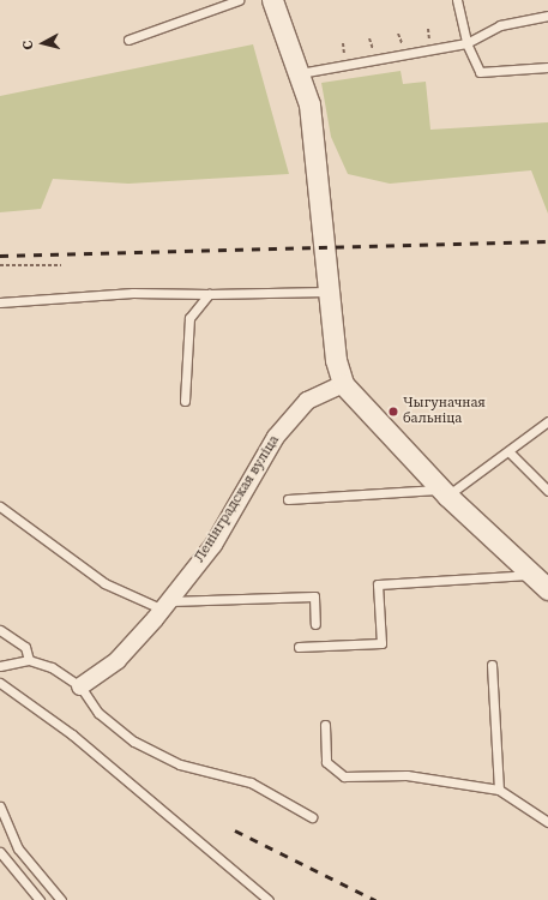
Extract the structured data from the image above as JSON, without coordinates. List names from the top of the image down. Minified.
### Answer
{"streets":{"street":["Ленінградская вуліца"]},"places":["Чыгуначная бальніца"],"north":"left"}
